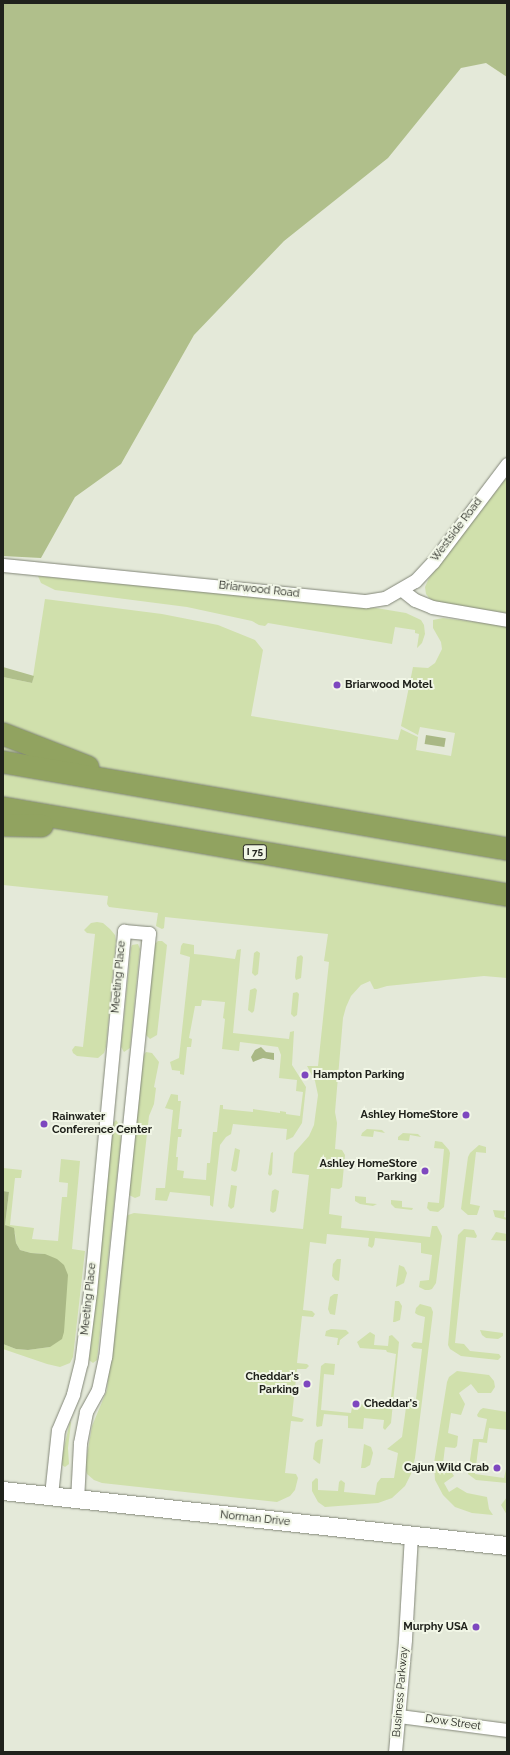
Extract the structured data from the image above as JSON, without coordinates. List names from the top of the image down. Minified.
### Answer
{"streets":{"highway":["I 75"],"street":["Westside Road","Briarwood Road","Meeting Place","Norman Drive","Business Parkway","Dow Street"]},"crossings":[["Westside Road","Briarwood Road"],["Meeting Place","Norman Drive"],["Norman Drive","Business Parkway"],["Business Parkway","Dow Street"]],"places":["Briarwood Motel","Hampton Parking","Ashley HomeStore","Rainwater Conference Center","Ashley HomeStore Parking","Cheddar's Parking","Cheddar's","Cajun Wild Crab","Murphy USA"]}
